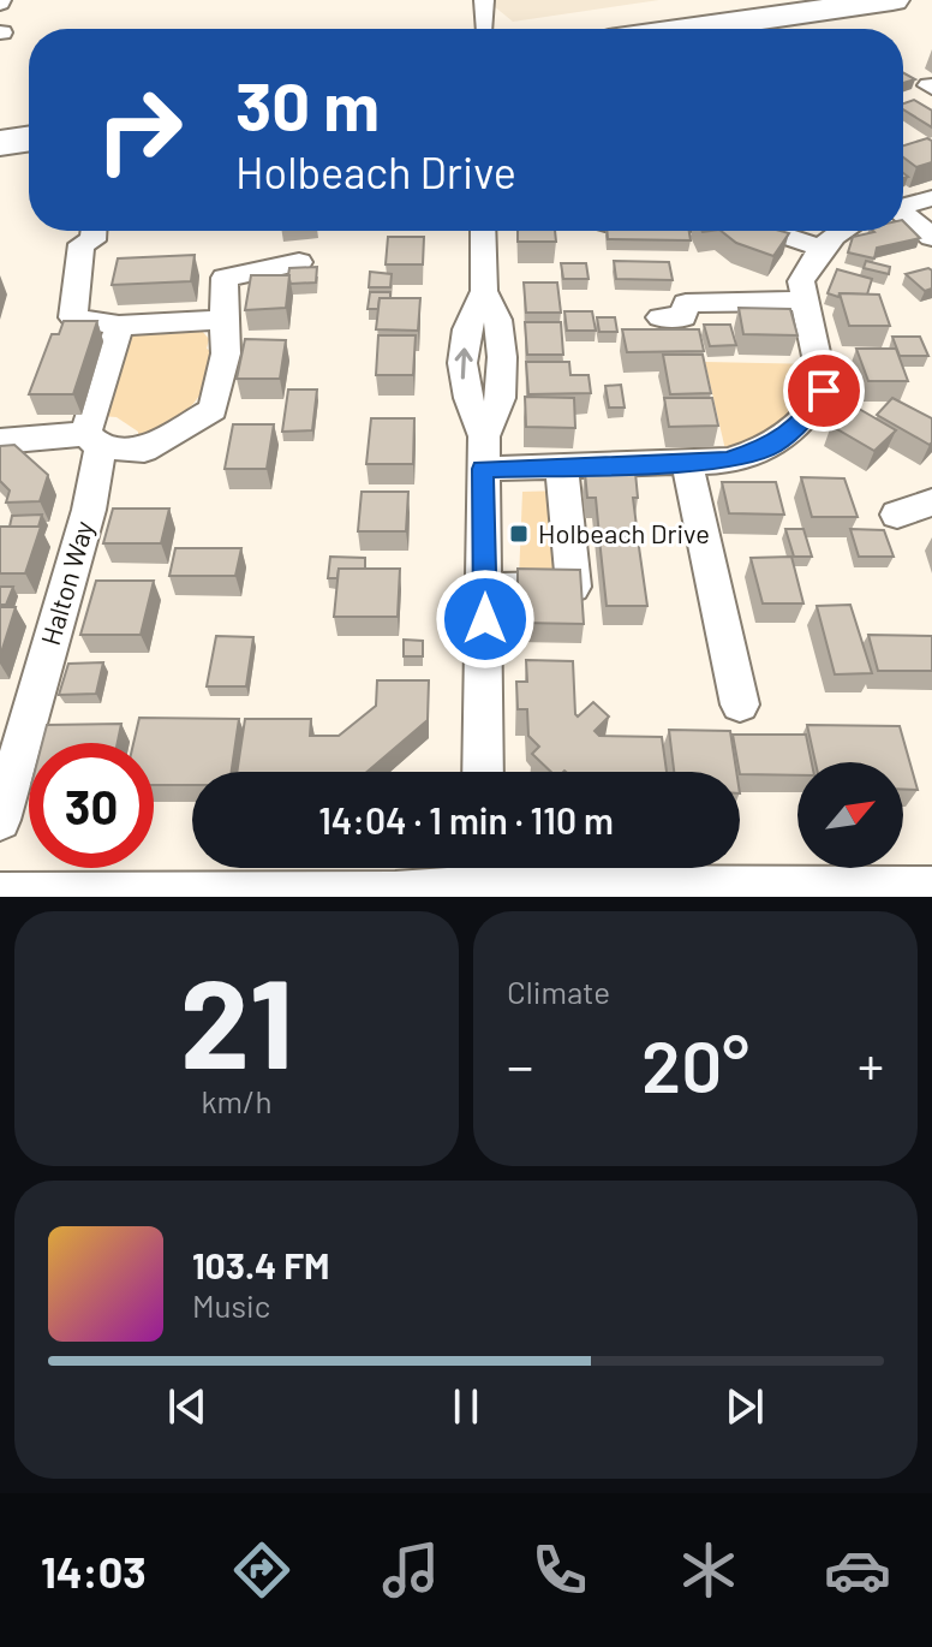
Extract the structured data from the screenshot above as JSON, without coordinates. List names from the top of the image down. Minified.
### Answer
{"streets":{"street":["Halton Way"]},"places":{"transit":["Holbeach Drive"]},"north":"top right","page":{"turn":["30 m","Holbeach Drive"],"limit":"30","trip":"14:04 · 1 min · 110 m","tile":[["21","km/h"],"Climate"],"heat":["−","20°","+"],"song":["103.4 FM","Music"],"tabs":"14:03"}}
